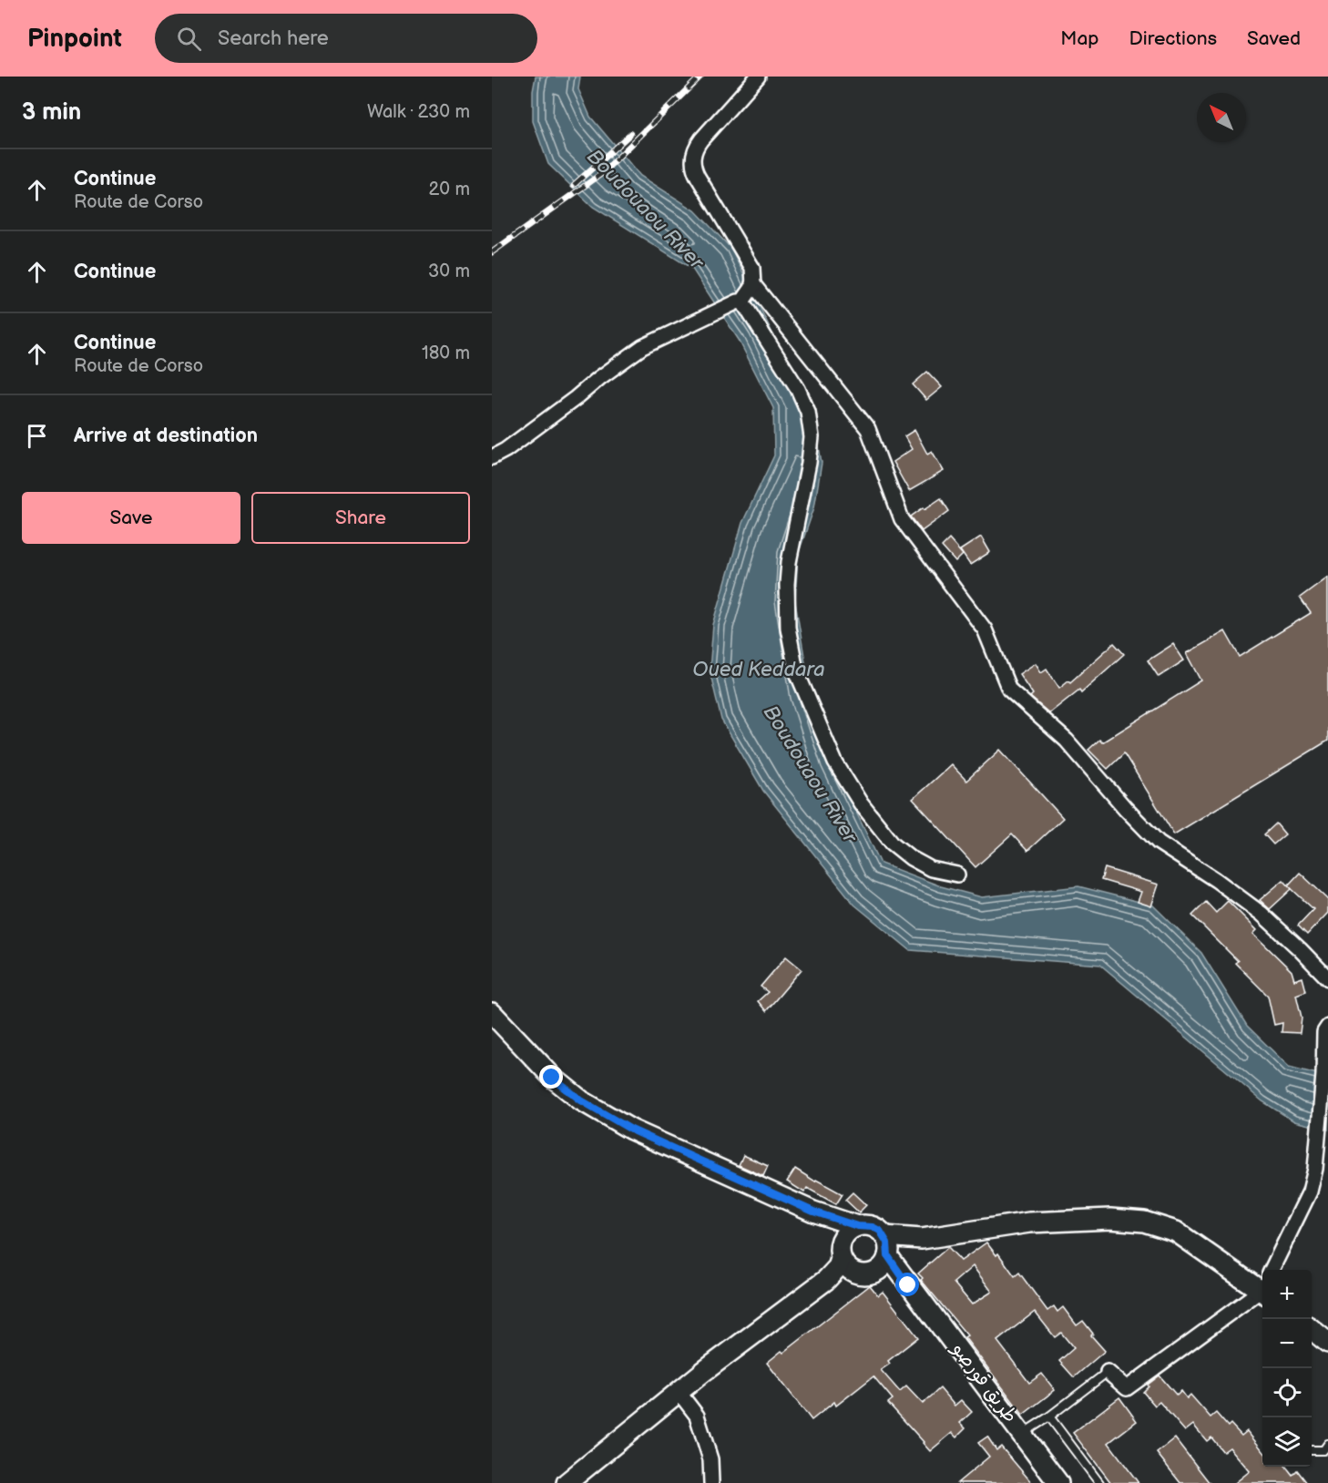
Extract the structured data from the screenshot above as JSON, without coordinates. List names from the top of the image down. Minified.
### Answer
{"streets":{"main road":["طريق قورصو"]},"water":["Boudouaou River","Oued Keddara"],"north":"top left","page":{"header":"Pinpoint","search":"Search here","nav":["Map","Directions","Saved"],"heading":["3 min","Walk · 230 m"],"list":[["Continue","Route de Corso","20 m"],["Continue","30 m"],["Continue","Route de Corso","180 m"],"Arrive at destination"],"buttons":["Save","Share"],"map_buttons":["+","−"]}}
